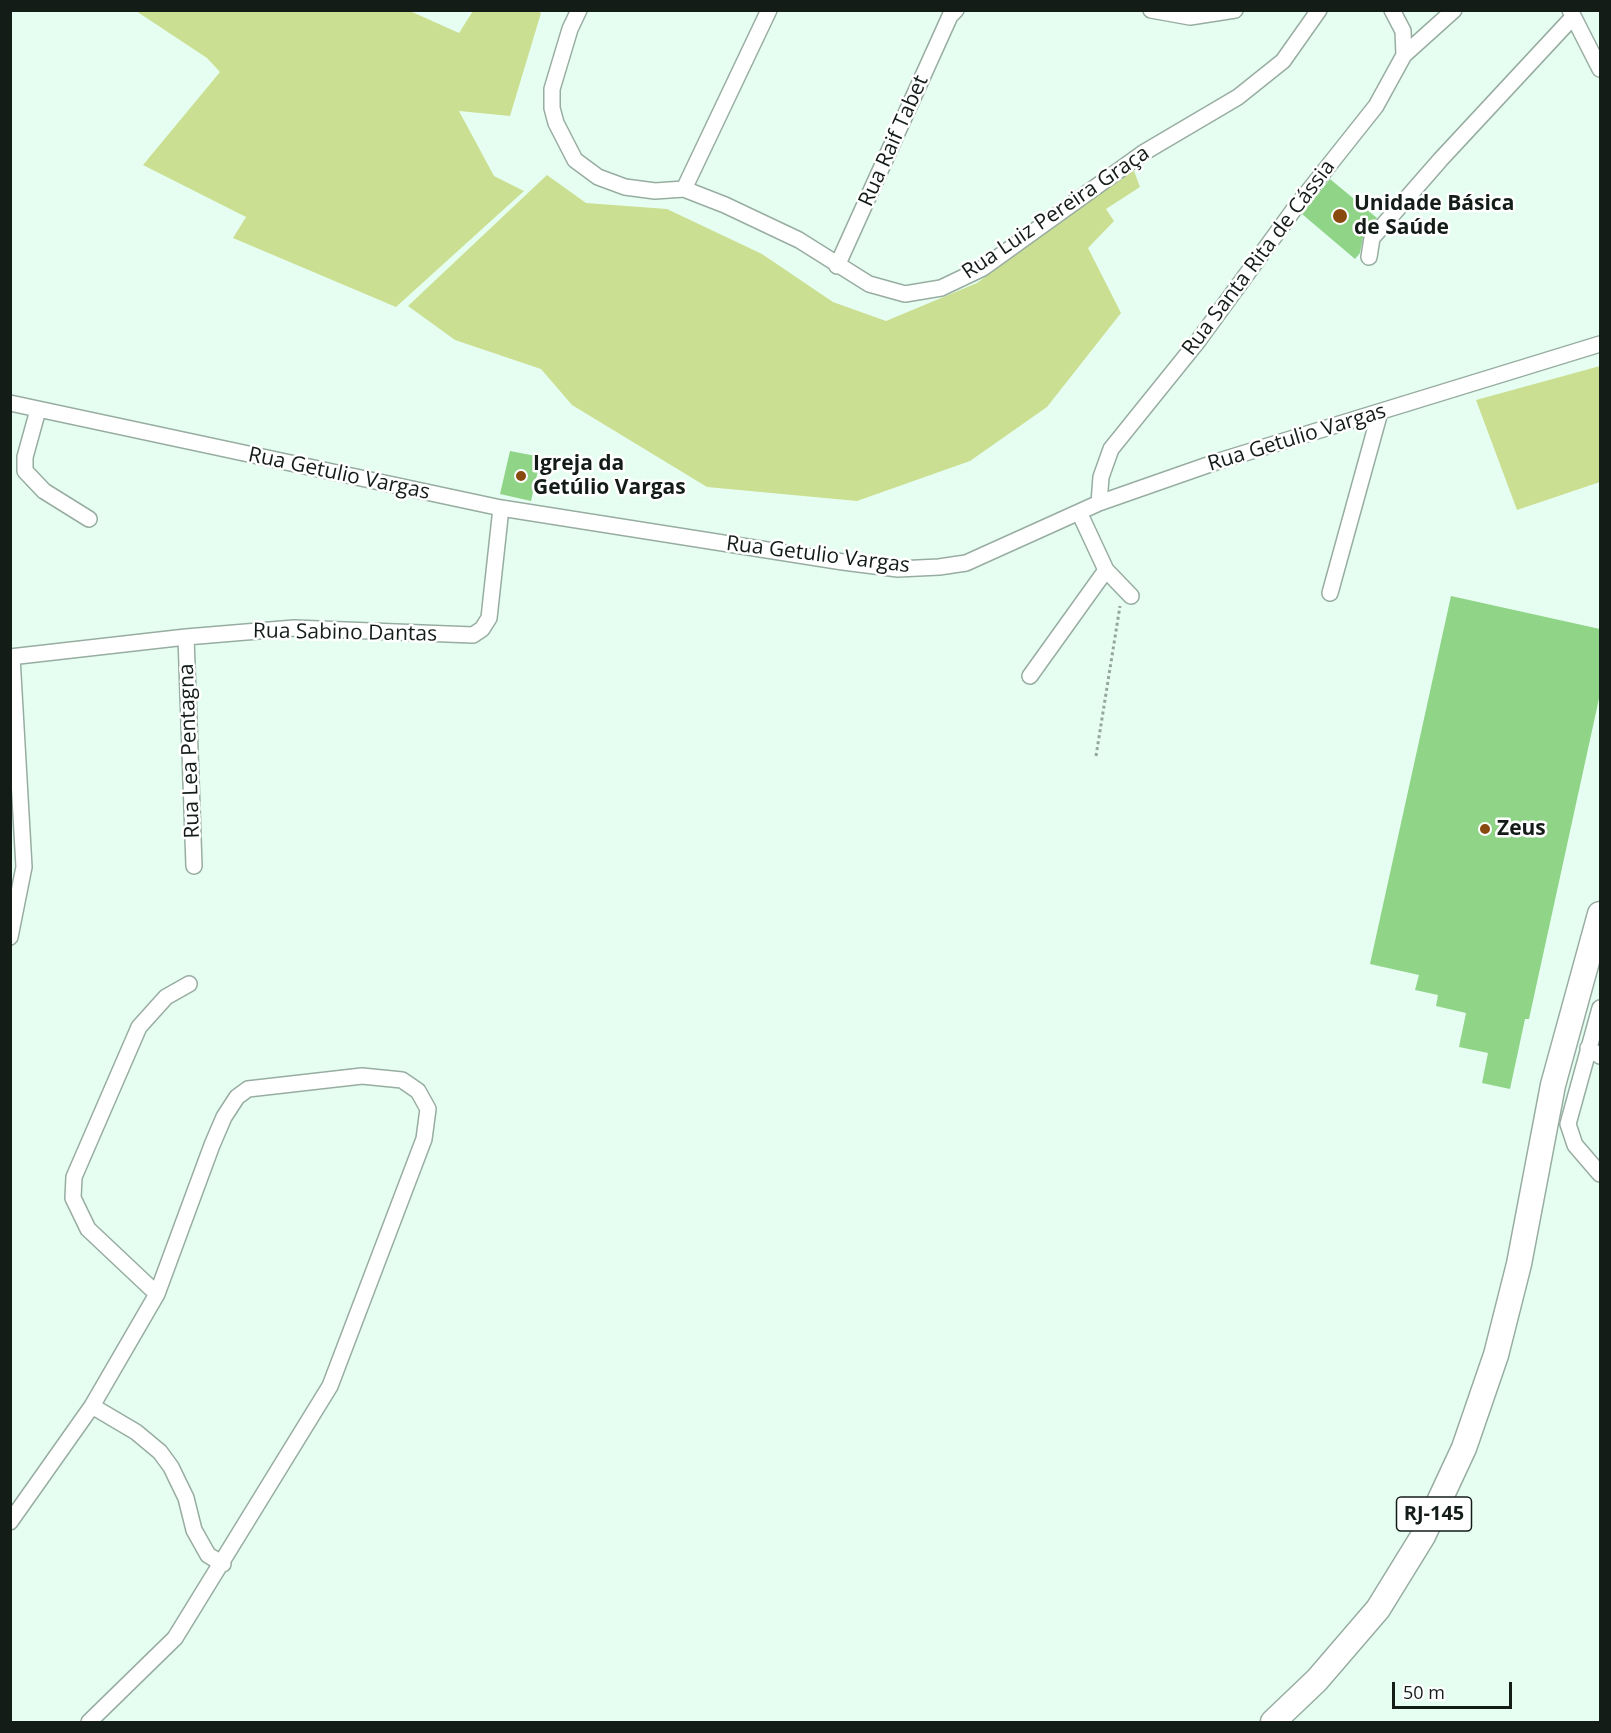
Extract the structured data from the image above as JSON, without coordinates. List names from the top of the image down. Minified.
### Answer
{"streets":{"main road":["RJ-145"],"street":["Rua Raif Tabet","Rua Luiz Pereira Graça","Rua Santa Rita de Cássia","Rua Getulio Vargas","Rua Sabino Dantas","Rua Lea Pentagna"]},"crossings":[["Rua Raif Tabet","Rua Luiz Pereira Graça"],["Rua Santa Rita de Cássia","Rua Getulio Vargas"],["Rua Getulio Vargas","Rua Sabino Dantas"],["Rua Sabino Dantas","Rua Lea Pentagna"]],"places":["Unidade Básica de Saúde","Igreja da Getúlio Vargas","Zeus"],"scale_bar":"50 m"}
